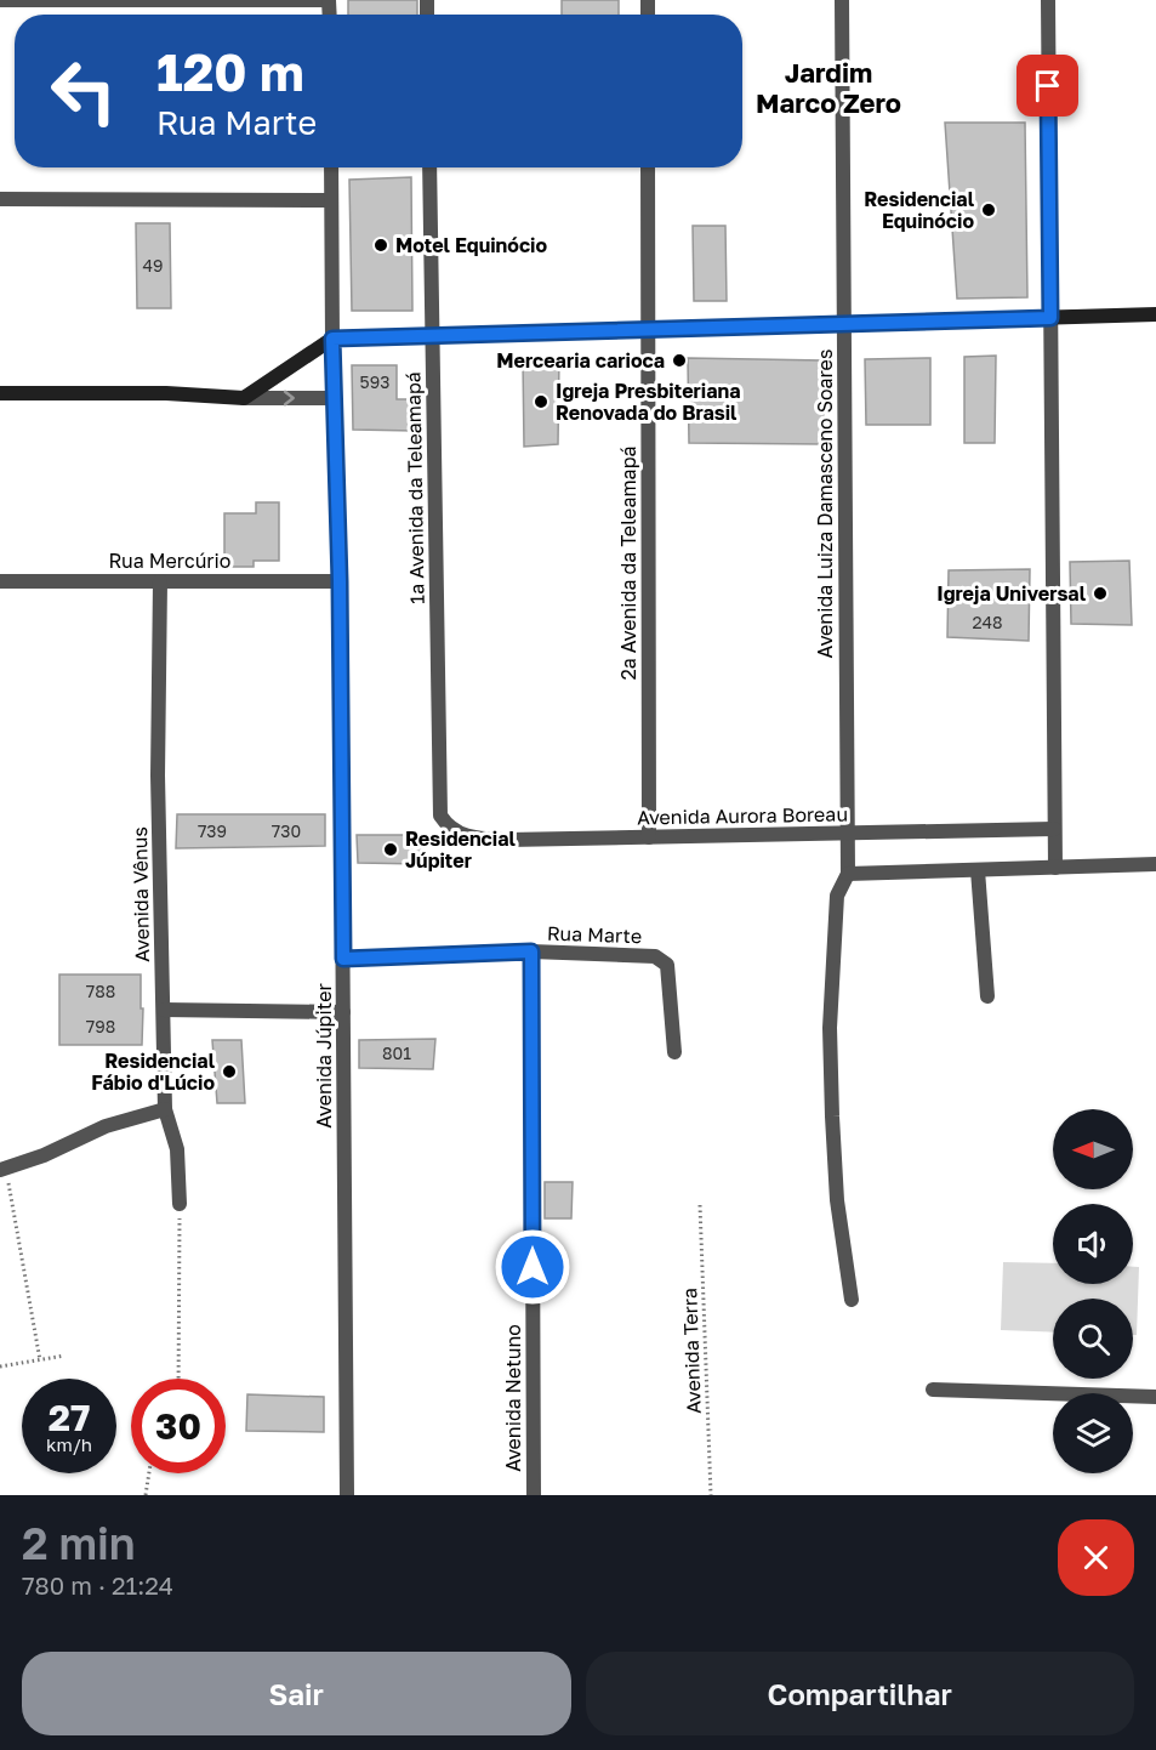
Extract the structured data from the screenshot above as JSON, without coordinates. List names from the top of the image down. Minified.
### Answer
{"streets":{"street":["1a Avenida da Teleamapá","Avenida Luiza Damasceno Soares","Rua Mercúrio","2a Avenida da Teleamapá","Avenida Aurora Boreau","Avenida Vênus","Rua Marte","Avenida Júpiter","Avenida Netuno"],"path":["Avenida Terra"]},"crossings":[["1a Avenida da Teleamapá","Avenida Aurora Boreau"],["Avenida Luiza Damasceno Soares","Avenida Aurora Boreau"],["Rua Mercúrio","Avenida Vênus"],["Rua Mercúrio","Avenida Júpiter"],["2a Avenida da Teleamapá","Avenida Aurora Boreau"],["Rua Marte","Avenida Júpiter"],["Rua Marte","Avenida Netuno"]],"districts":["Jardim Marco Zero"],"places":["Residencial Equinócio","Motel Equinócio","Mercearia carioca","Igreja Presbiteriana Renovada do Brasil","Igreja Universal","Residencial Júpiter","Residencial Fábio d'Lúcio"],"house_numbers":["49","593","248","739","730","788","798","801"],"north":"left","page":{"turn":["120 m","Rua Marte"],"speed":"27 km/h","limit":"30","heading":["2 min","780 m · 21:24"],"buttons":["Sair","Compartilhar"]}}
